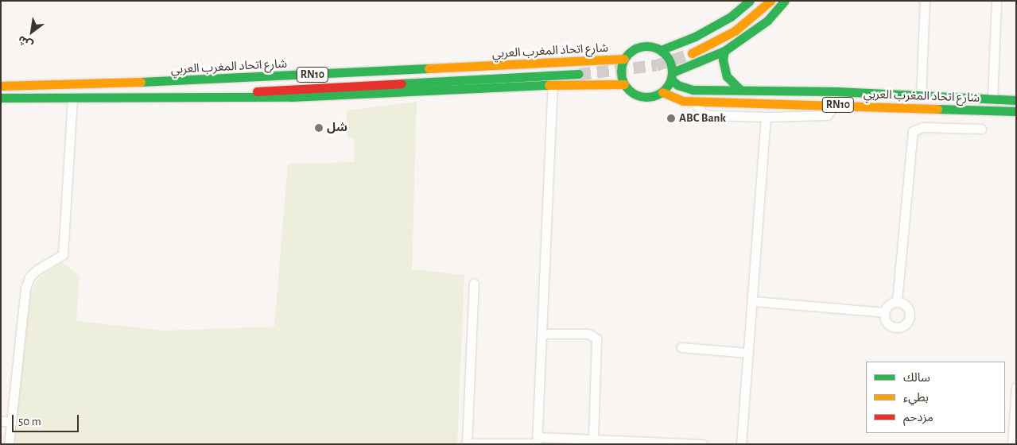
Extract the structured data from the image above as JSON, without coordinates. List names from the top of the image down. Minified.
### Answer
{"streets":{"main road":["شارع اتحاد المغرب العربي","RN10"]},"crossings":[["شارع اتحاد المغرب العربي","RN10"]],"places":["ABC Bank","شل"],"legend":["سالك","بطيء","مزدحم"],"scale_bar":"50 m","north":"bottom left"}
